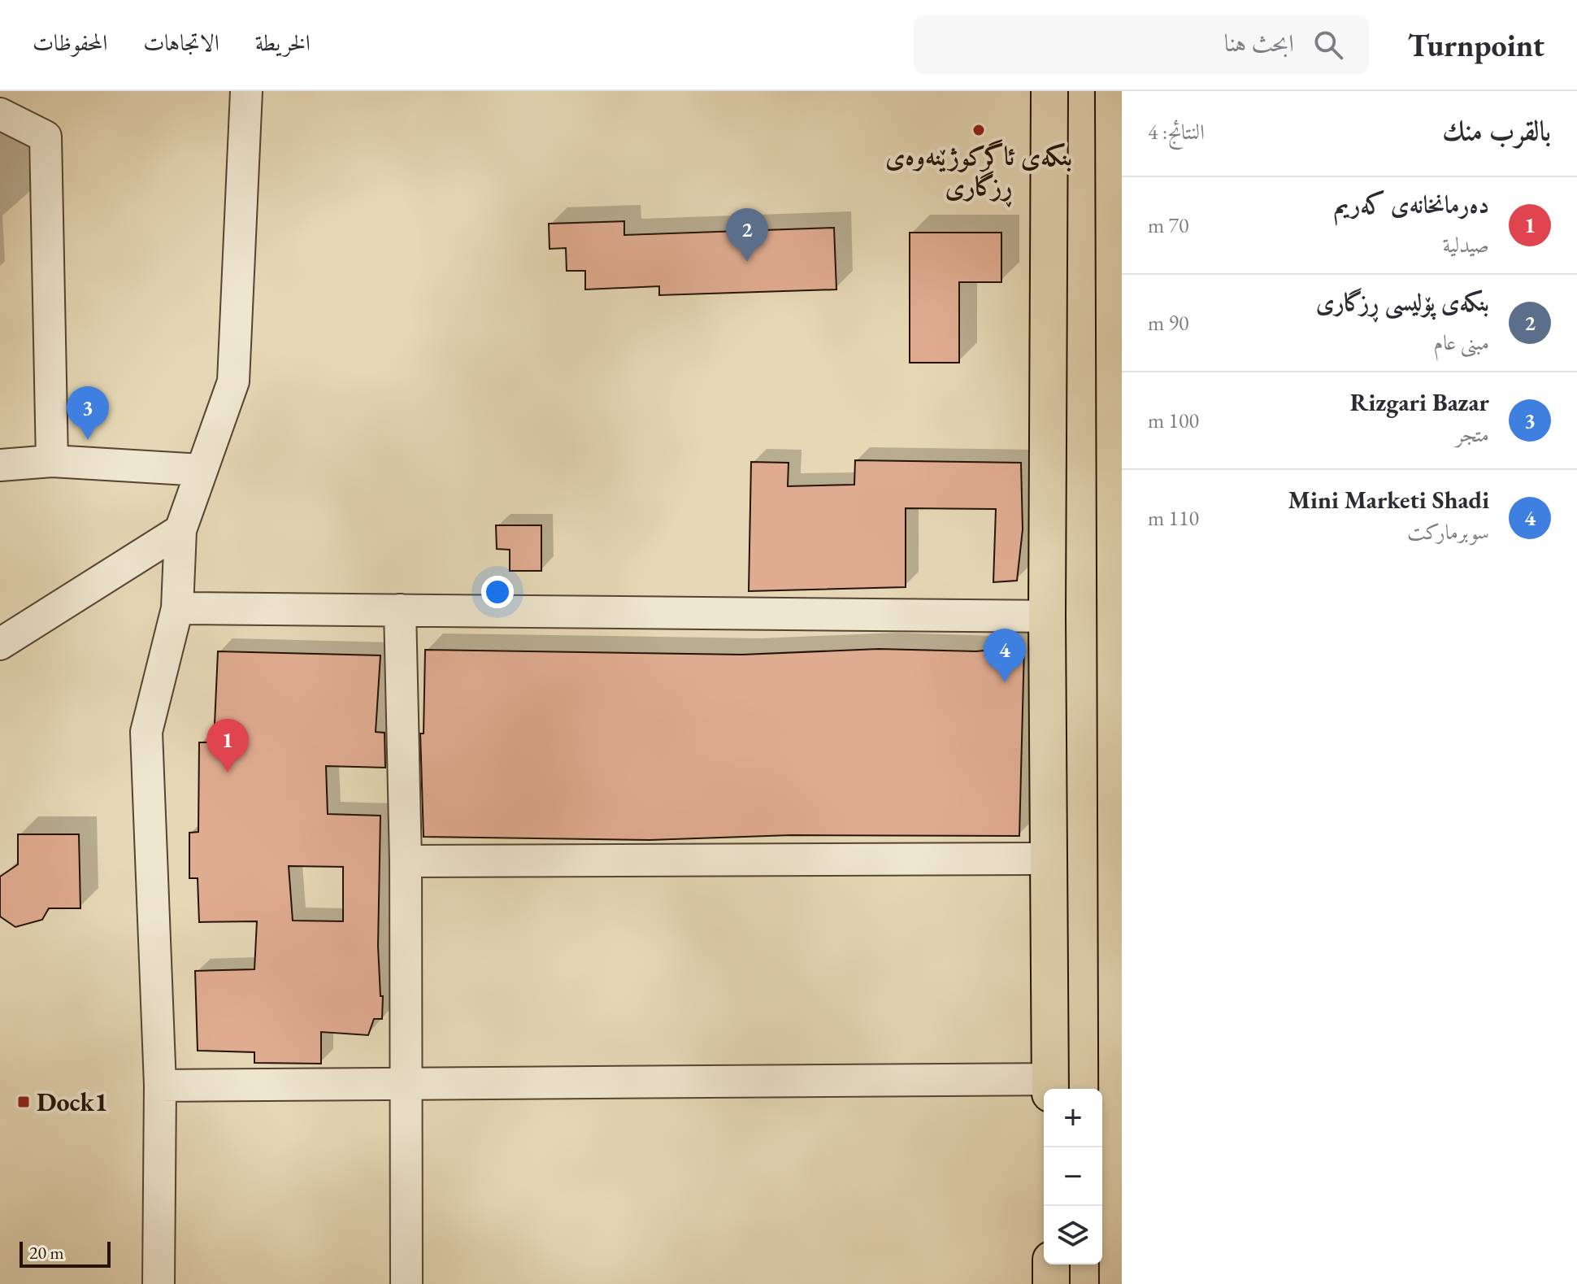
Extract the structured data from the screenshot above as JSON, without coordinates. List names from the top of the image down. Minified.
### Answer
{"places":{"other":["بنکەی ئاگرکوژێنەوەی ڕزگاری"],"transit":["Dock1"]},"scale_bar":"20 m","page":{"header":"Turnpoint","search":"ابحث هنا","nav":["الخريطة","الاتجاهات","المحفوظات"],"heading":["بالقرب منك","النتائج: 4"],"list":[{"mark":"1","name":"دەرمانخانەی کەریم","note":"صيدلية","value":"70 m"},{"mark":"2","name":"بنکەی پۆلیسی ڕزگاری","note":"مبنى عام","value":"90 m"},{"mark":"3","name":"Rizgari Bazar","note":"متجر","value":"100 m"},{"mark":"4","name":"Mini Marketi Shadi","note":"سوبرماركت","value":"110 m"}],"pins":["2","3","4","1"],"map_buttons":["+","−"],"scale":"20 m"}}
